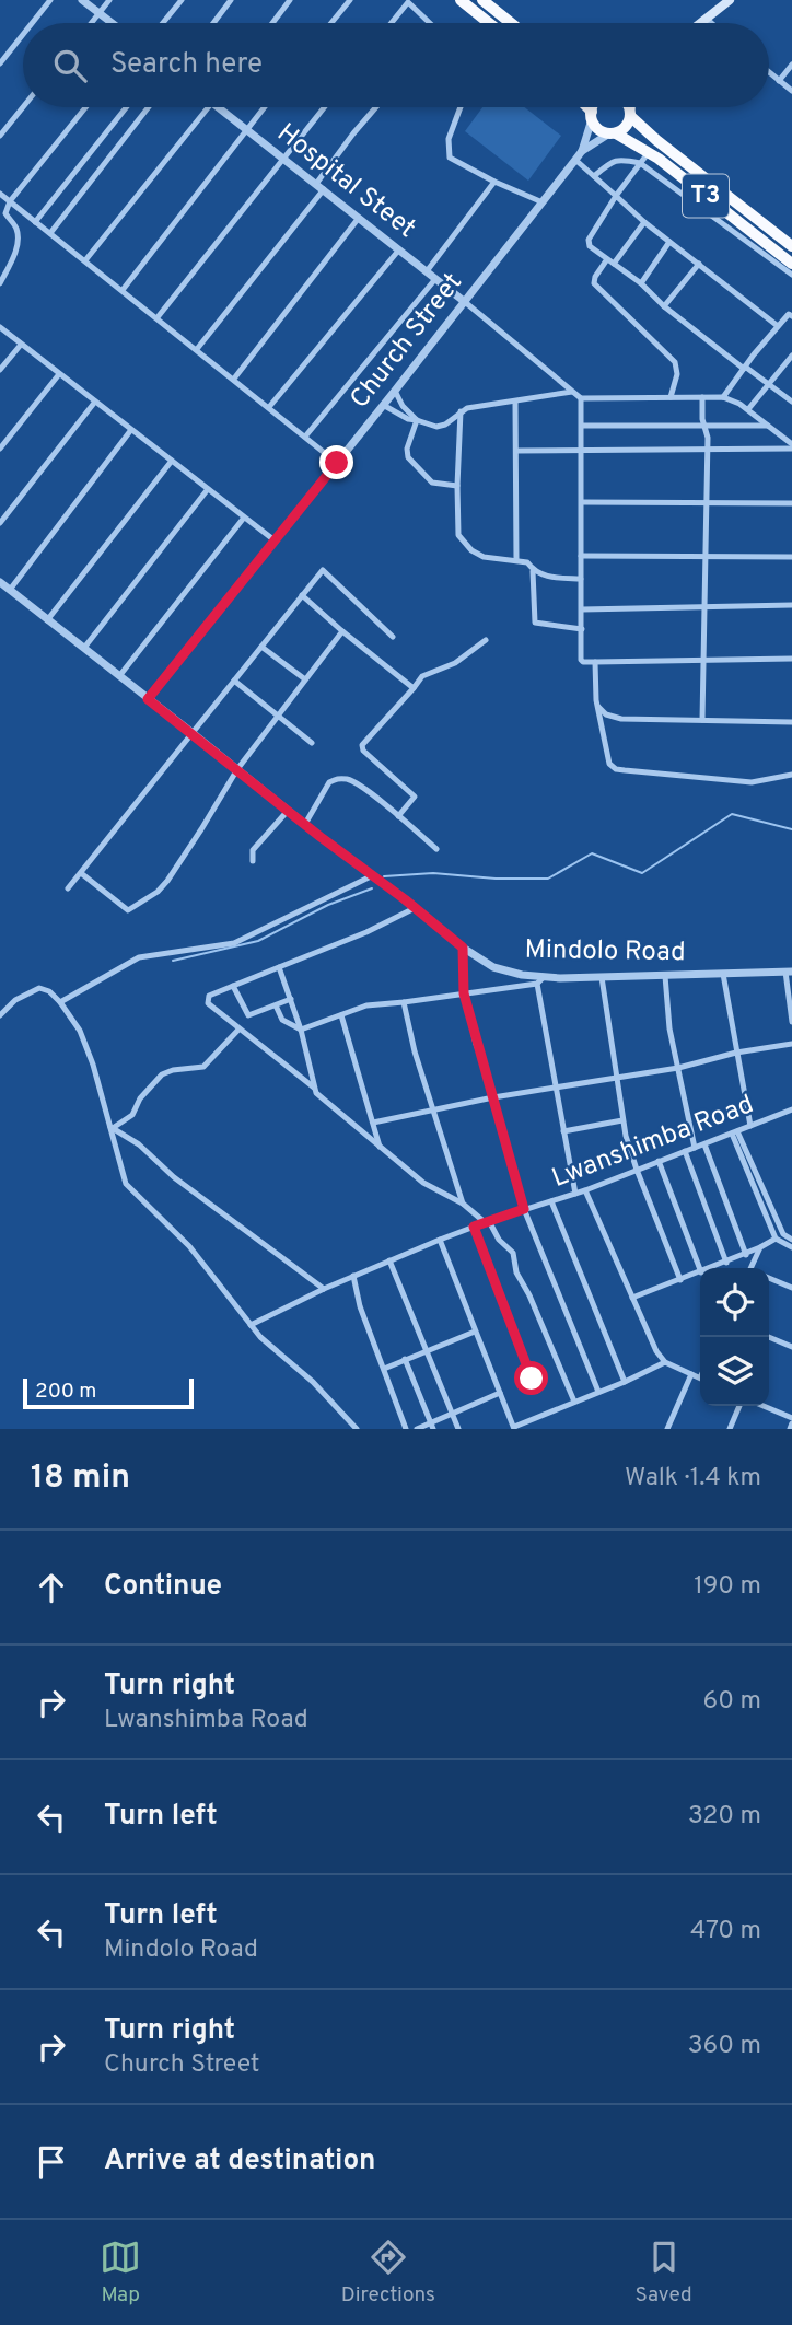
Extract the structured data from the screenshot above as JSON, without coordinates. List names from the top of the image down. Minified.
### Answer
{"streets":{"highway":["T3"],"street":["Hospital Steet","Church Street","Mindolo Road","Lwanshimba Road"]},"crossings":[["Hospital Steet","Church Street"],["Church Street","Mindolo Road"]],"scale_bar":"200 m","page":{"search":"Search here","scale":"200 m","heading":["18 min","Walk · 1.4 km"],"list":[["Continue","190 m"],["Turn right","Lwanshimba Road","60 m"],["Turn left","320 m"],["Turn left","Mindolo Road","470 m"],["Turn right","Church Street","360 m"],"Arrive at destination"],"nav":["Map","Directions","Saved"]}}
